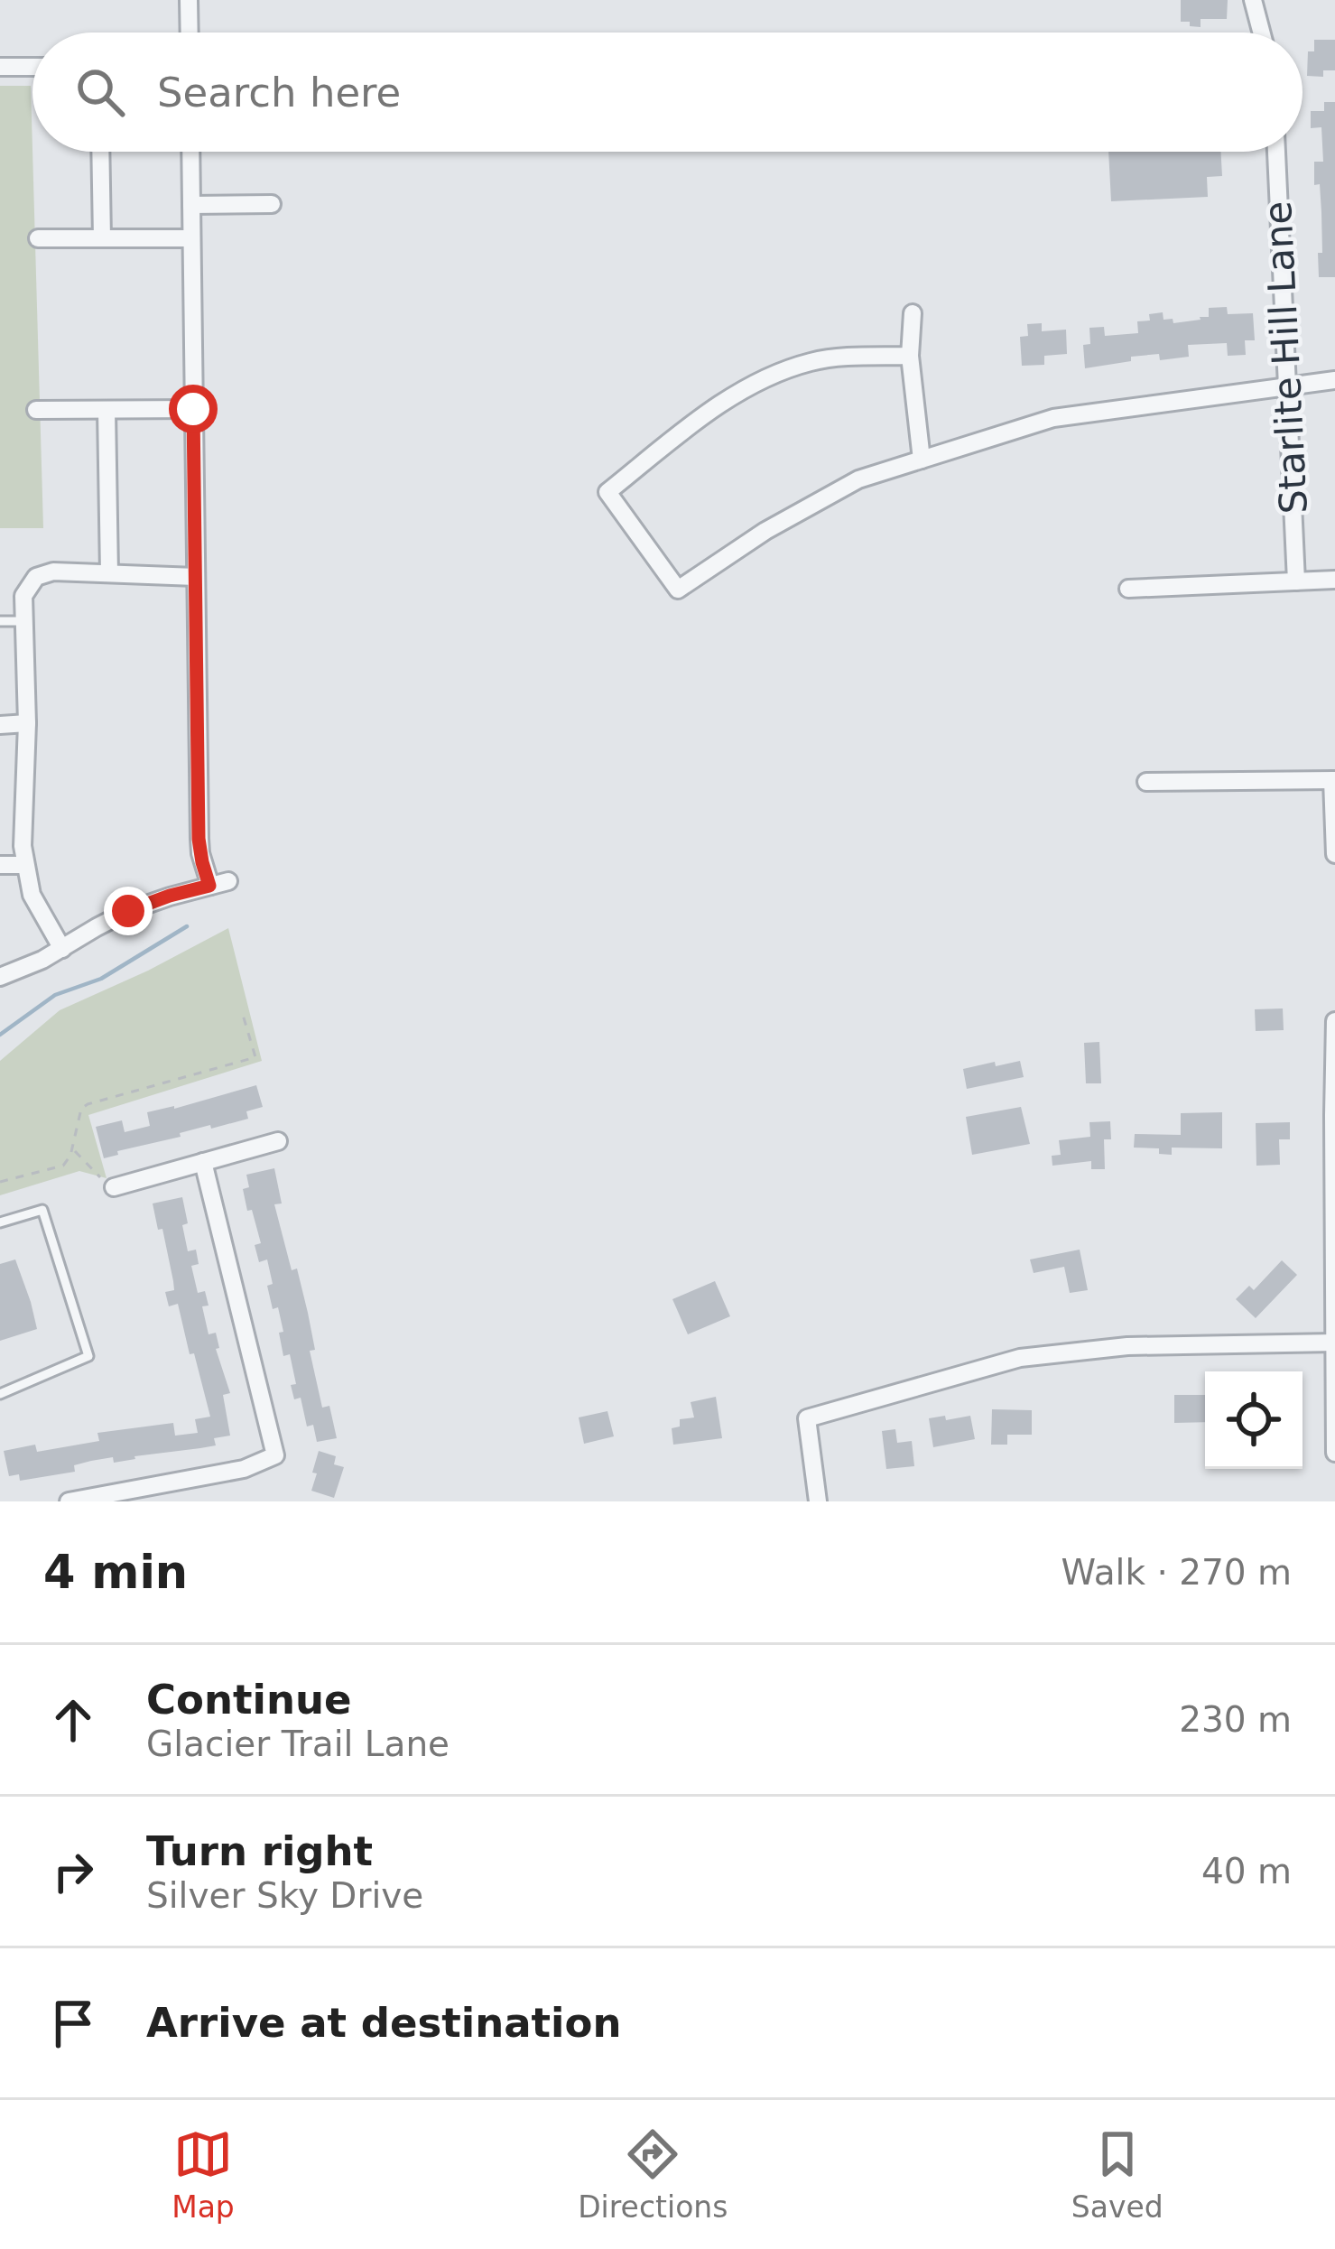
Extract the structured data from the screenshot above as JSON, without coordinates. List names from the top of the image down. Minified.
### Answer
{"streets":{"street":["Starlite Hill Lane"]},"page":{"search":"Search here","heading":["4 min","Walk · 270 m"],"list":[["Continue","Glacier Trail Lane","230 m"],["Turn right","Silver Sky Drive","40 m"],"Arrive at destination"],"nav":["Map","Directions","Saved"]}}
